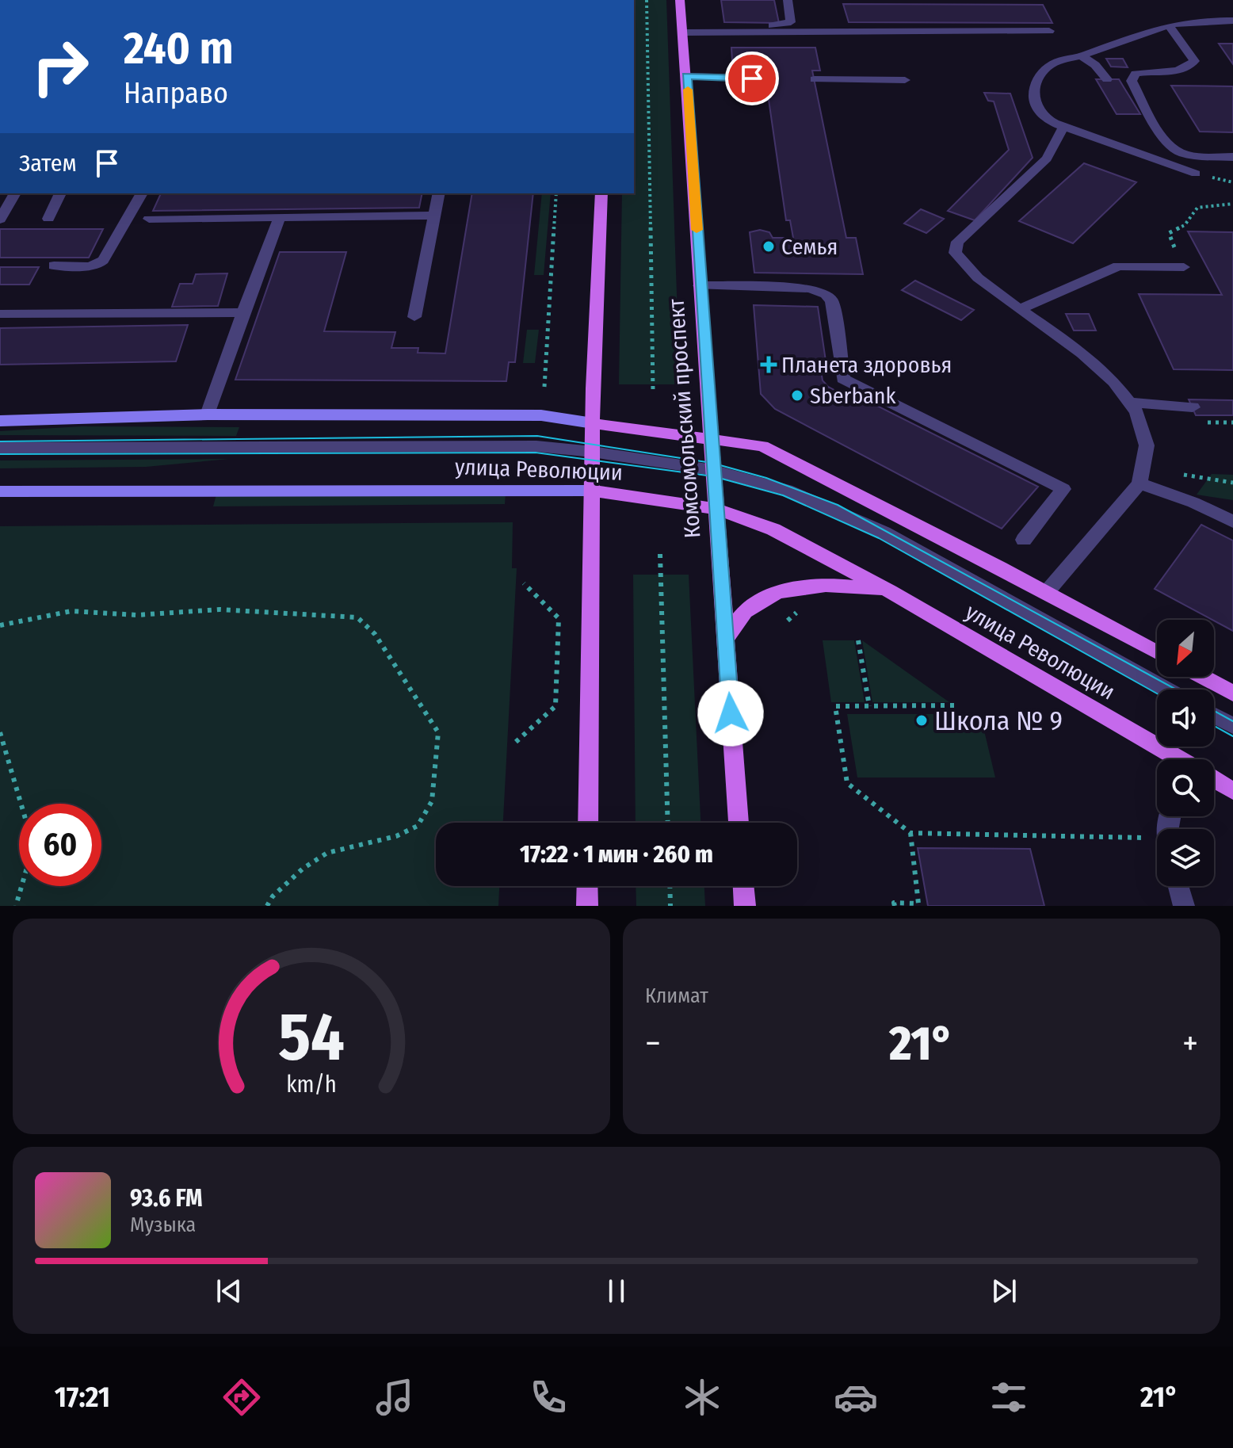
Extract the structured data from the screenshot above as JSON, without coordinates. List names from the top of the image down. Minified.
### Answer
{"streets":{"main road":["Комсомольский проспект","улица Революции"]},"crossings":[["Комсомольский проспект","улица Революции"]],"places":{"other":["Семья","Sberbank","Школа № 9"],"health":["Планета здоровья"]},"north":"bottom left","page":{"turn":["240 m","Направо"],"then":"Затем","limit":"60","trip":"17:22 · 1 мин · 260 m","tile":"Климат","heat":["−","21°","+"],"song":["93.6 FM","Музыка"],"tabs":["17:21","21°"],"gauge":["54","km/h"]}}
